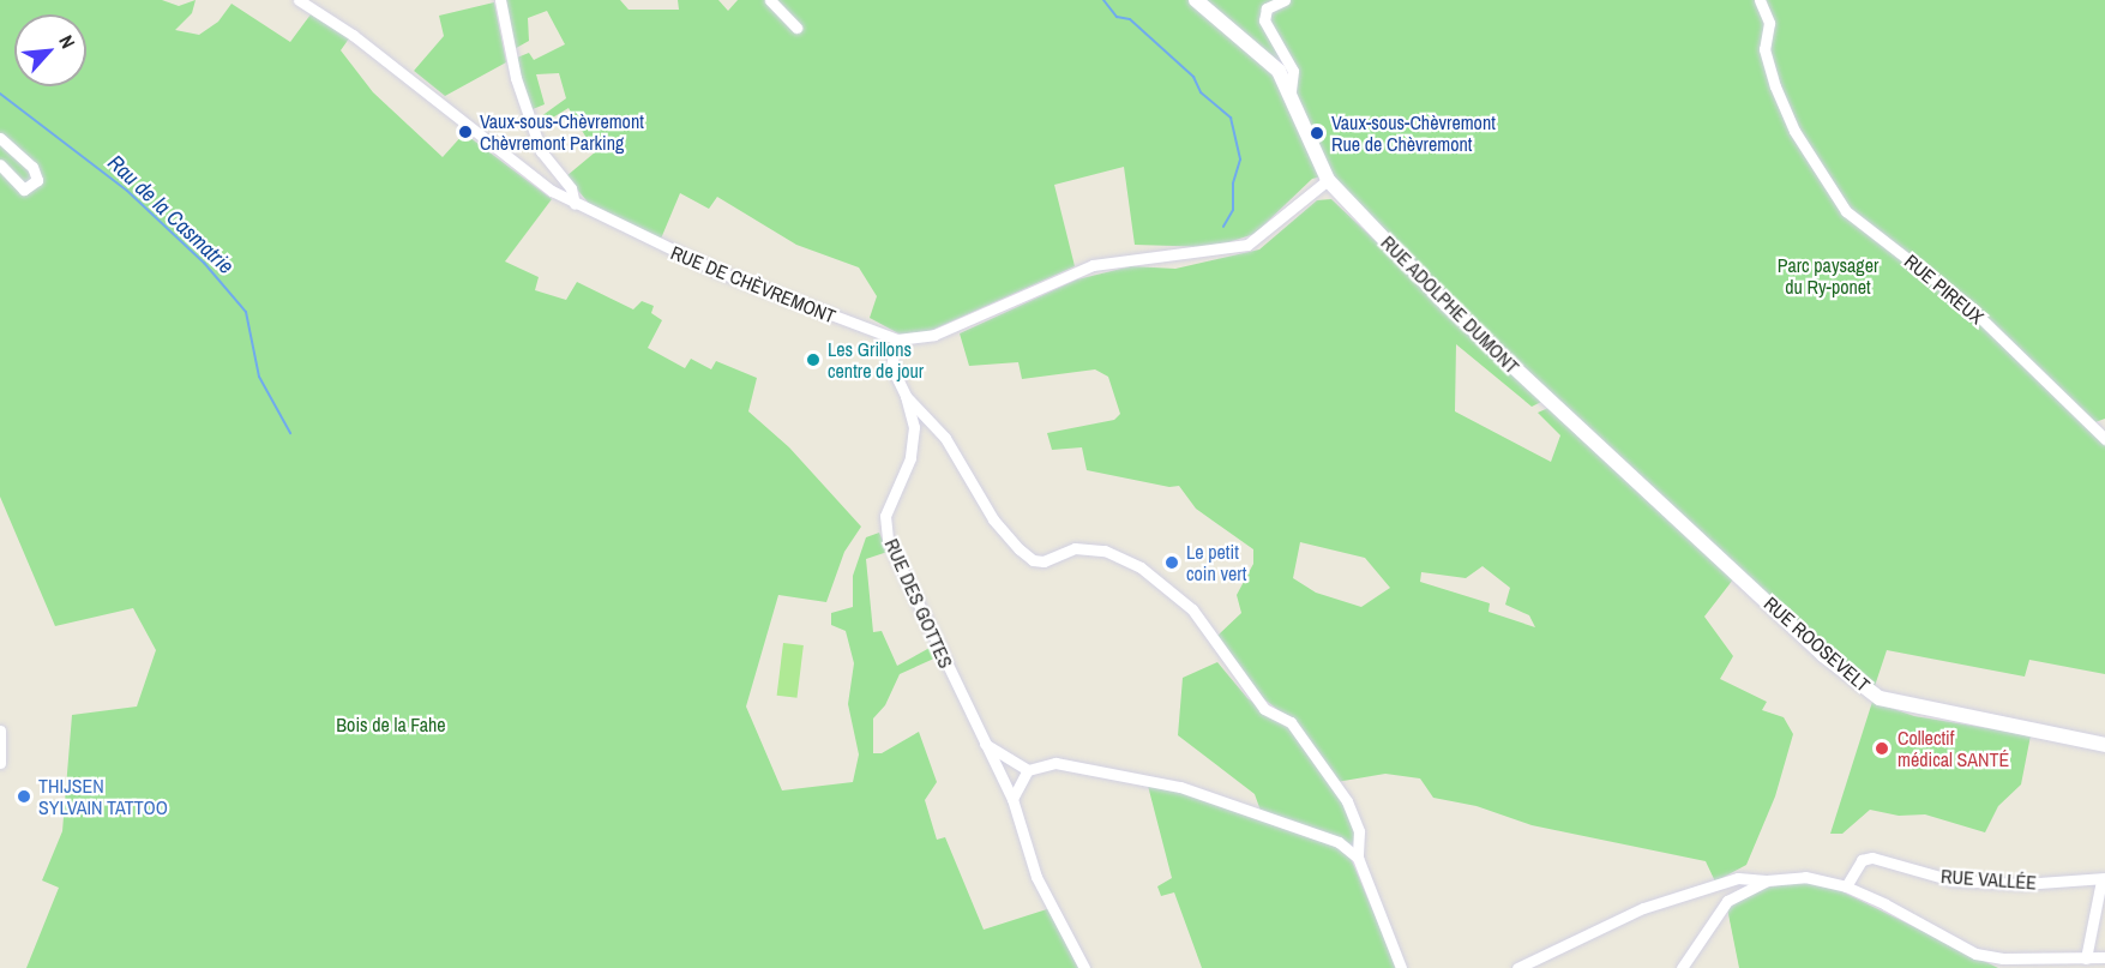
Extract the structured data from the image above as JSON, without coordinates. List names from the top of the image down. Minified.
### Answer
{"streets":{"main road":["RUE ADOLPHE DUMONT","RUE ROOSEVELT"],"street":["RUE DE CHÈVREMONT","RUE PIREUX","RUE DES GOTTES","RUE VALLÉE"]},"crossings":[["RUE DE CHÈVREMONT","RUE ADOLPHE DUMONT"],["RUE DE CHÈVREMONT","RUE DES GOTTES"],["RUE ADOLPHE DUMONT","RUE ROOSEVELT"]],"water":["Rau de la Casmatrie"],"parks":["Parc paysager du Ry-ponet","Bois de la Fahe"],"places":["Vaux-sous-Chèvremont Chèvremont Parking","Vaux-sous-Chèvremont Rue de Chèvremont","Les Grillons centre de jour","Le petit coin vert","Collectif médical SANTÉ","THIJSEN SYLVAIN TATTOO"],"north":"top right"}
